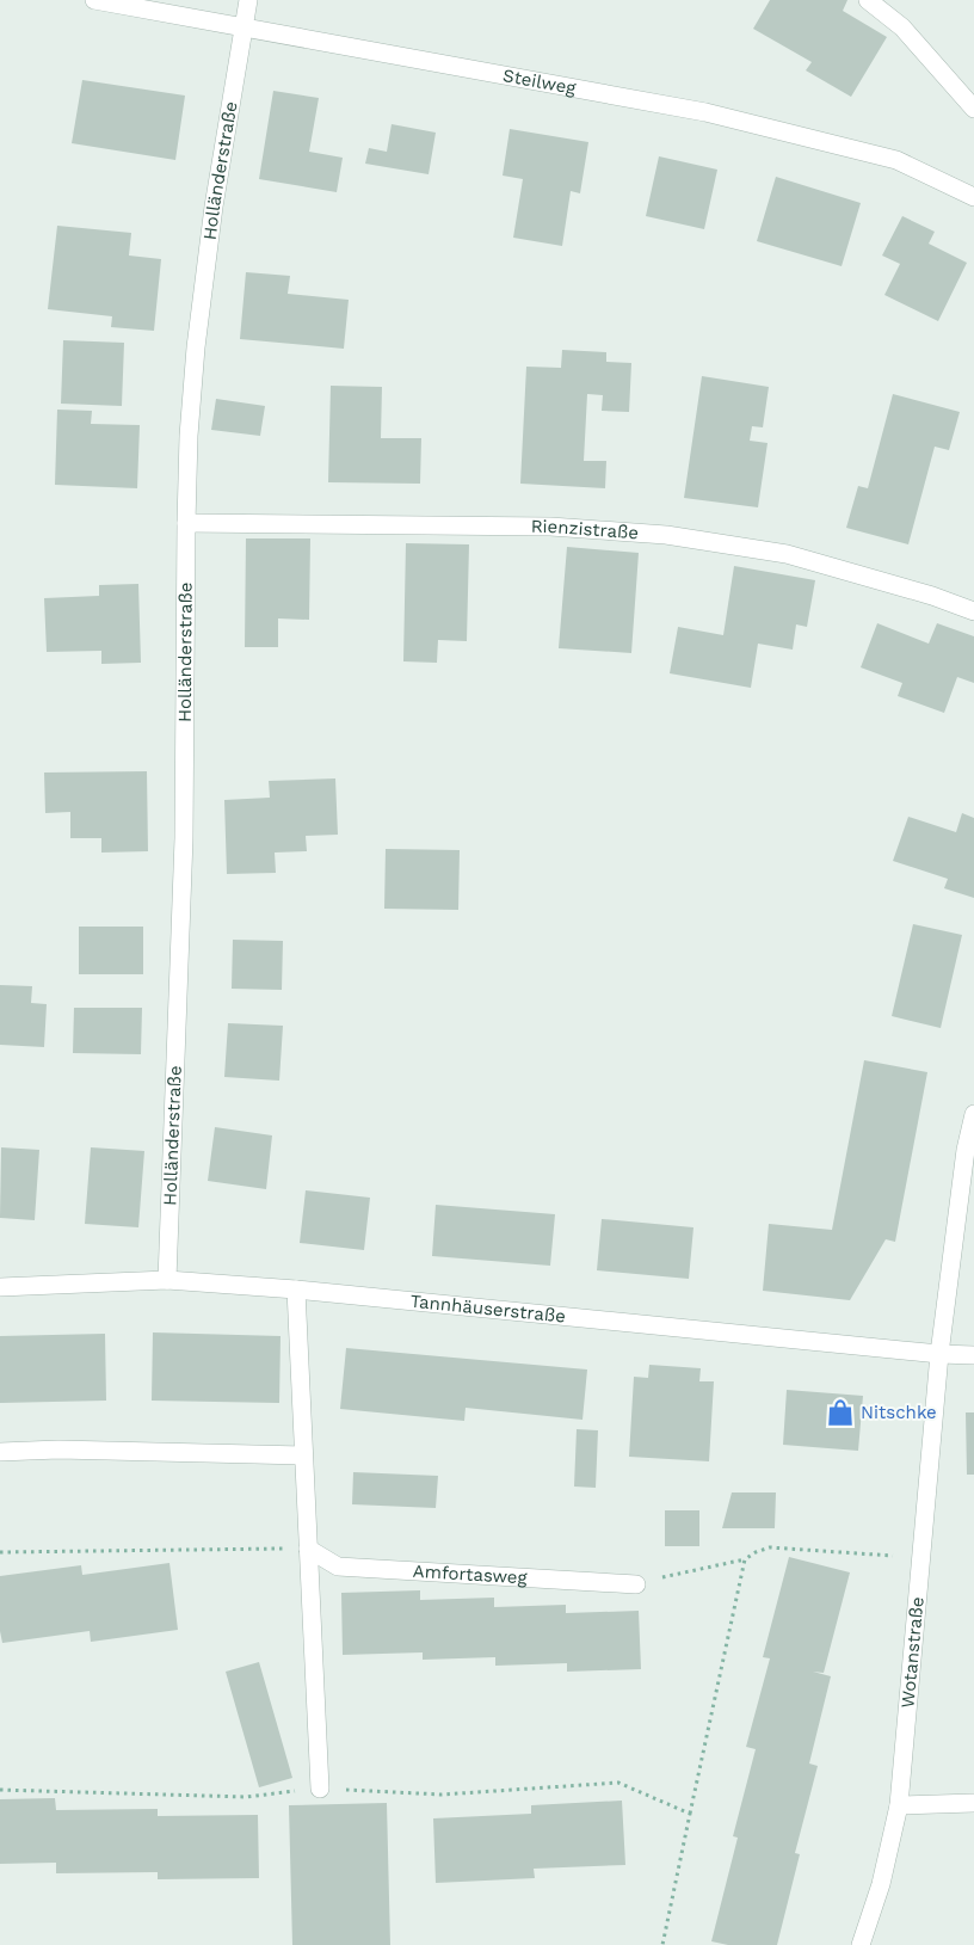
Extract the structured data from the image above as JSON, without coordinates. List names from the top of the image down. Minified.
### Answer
{"streets":{"street":["Steilweg","Holländerstraße","Rienzistraße","Tannhäuserstraße","Amfortasweg","Wotanstraße"]},"crossings":[["Steilweg","Holländerstraße"],["Holländerstraße","Rienzistraße"],["Holländerstraße","Tannhäuserstraße"],["Tannhäuserstraße","Wotanstraße"]],"places":{"shop":["Nitschke"]}}
